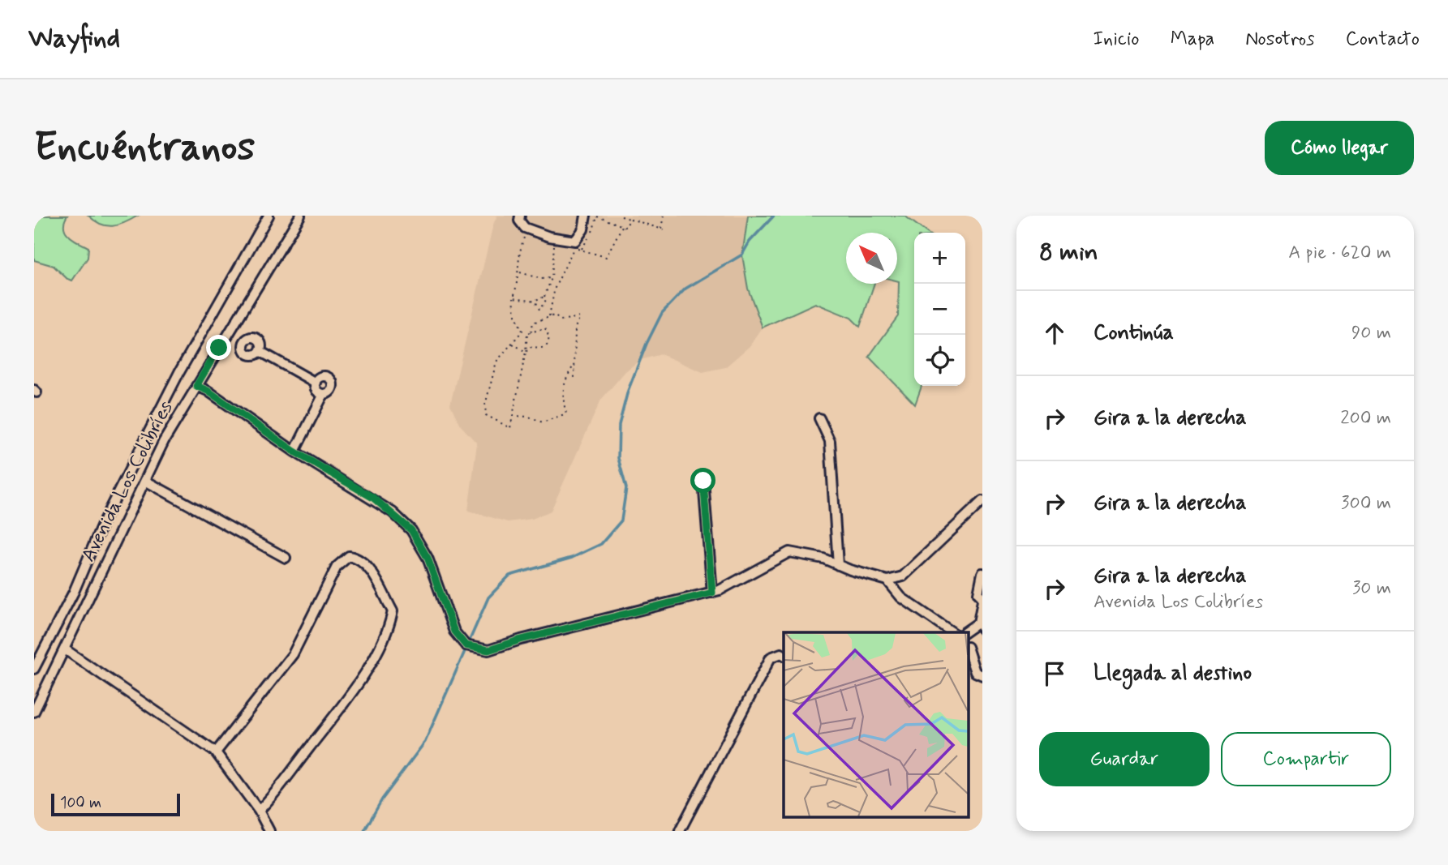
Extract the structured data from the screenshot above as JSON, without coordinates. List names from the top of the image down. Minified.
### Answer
{"streets":{"street":["Avenida Los Colibríes"]},"scale_bar":"100 m","north":"top left","page":{"header":"Wayfind","nav":["Inicio","Mapa","Nosotros","Contacto"],"buttons":["Cómo llegar",["Guardar","Compartir"]],"title":"Encuéntranos","heading":["8 min","A pie · 620 m"],"map_buttons":["+","−"],"list":[["Continúa","90 m"],["Gira a la derecha","200 m"],["Gira a la derecha","300 m"],["Gira a la derecha","Avenida Los Colibríes","30 m"],"Llegada al destino"],"scale":"100 m"}}
